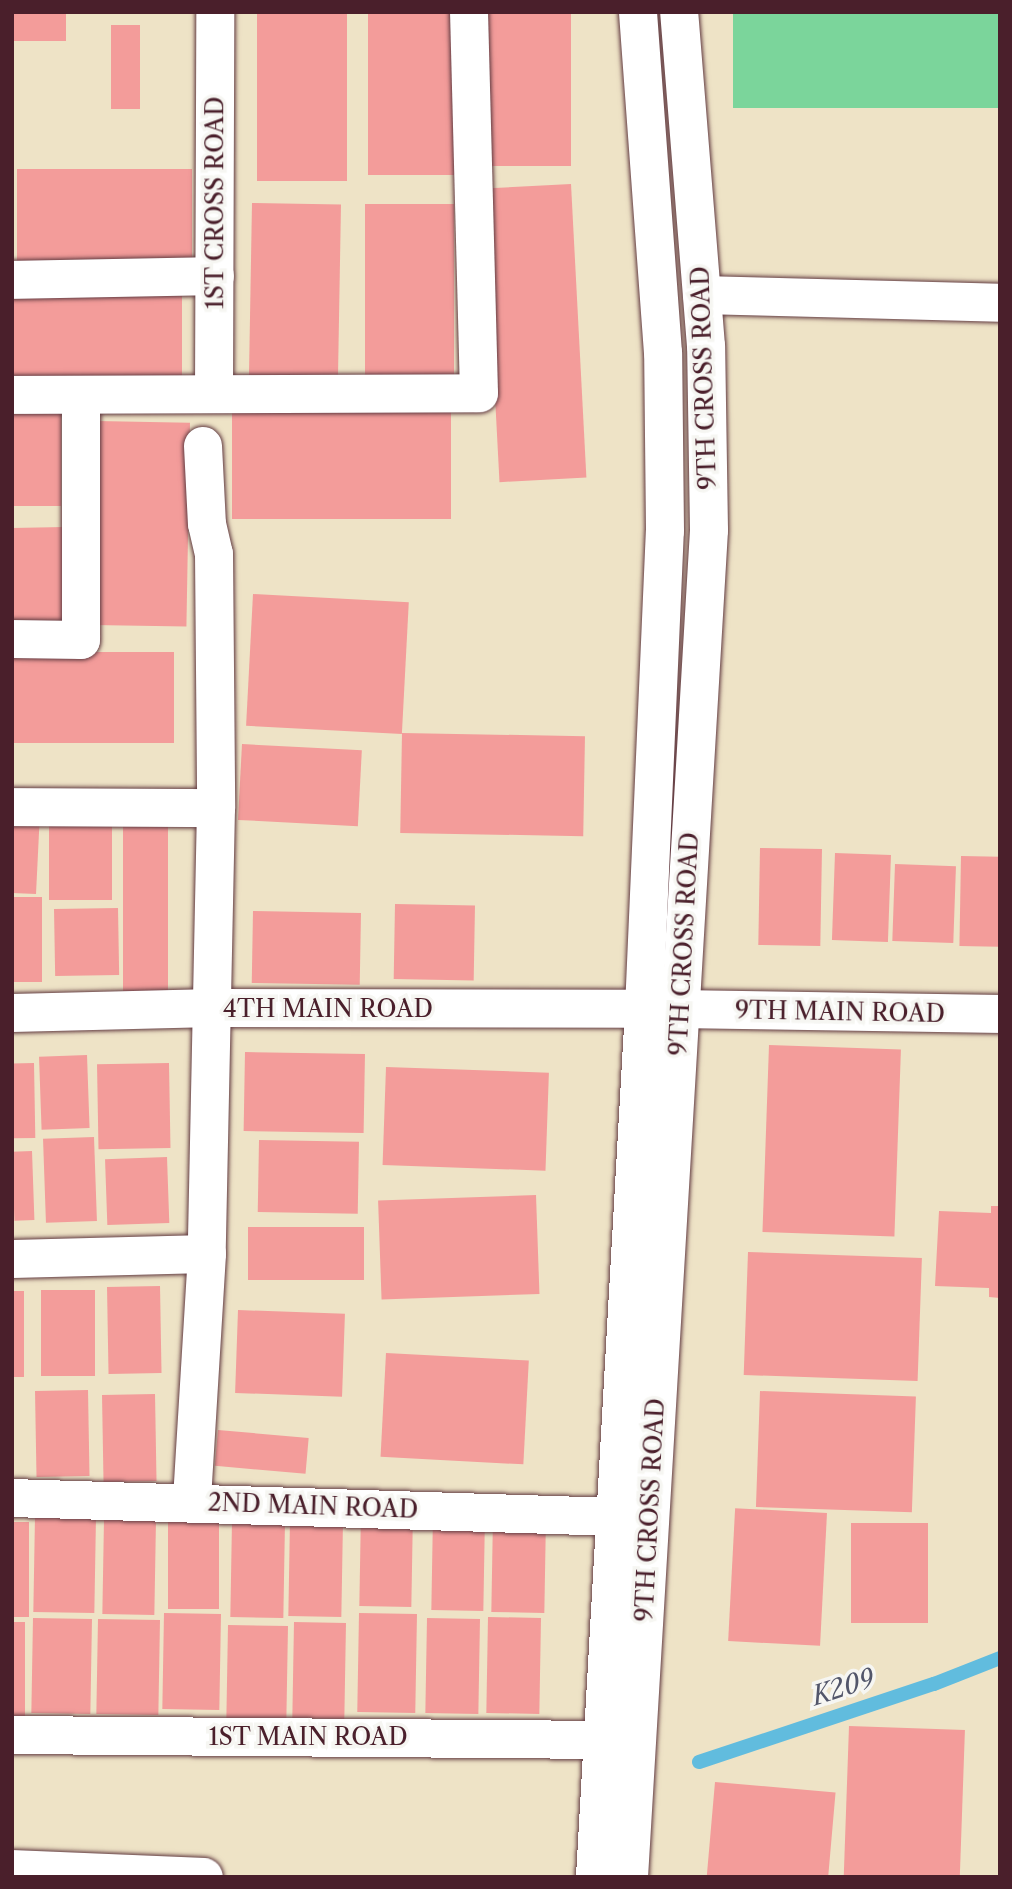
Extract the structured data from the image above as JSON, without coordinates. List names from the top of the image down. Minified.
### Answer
{"streets":{"street":["1ST CROSS ROAD","9TH CROSS ROAD","4TH MAIN ROAD","9TH MAIN ROAD","2ND MAIN ROAD","1ST MAIN ROAD"]},"crossings":[["9TH CROSS ROAD","4TH MAIN ROAD"],["9TH CROSS ROAD","9TH MAIN ROAD"],["9TH CROSS ROAD","2ND MAIN ROAD"],["9TH CROSS ROAD","1ST MAIN ROAD"],["4TH MAIN ROAD","9TH MAIN ROAD"]],"water":["K209"]}
